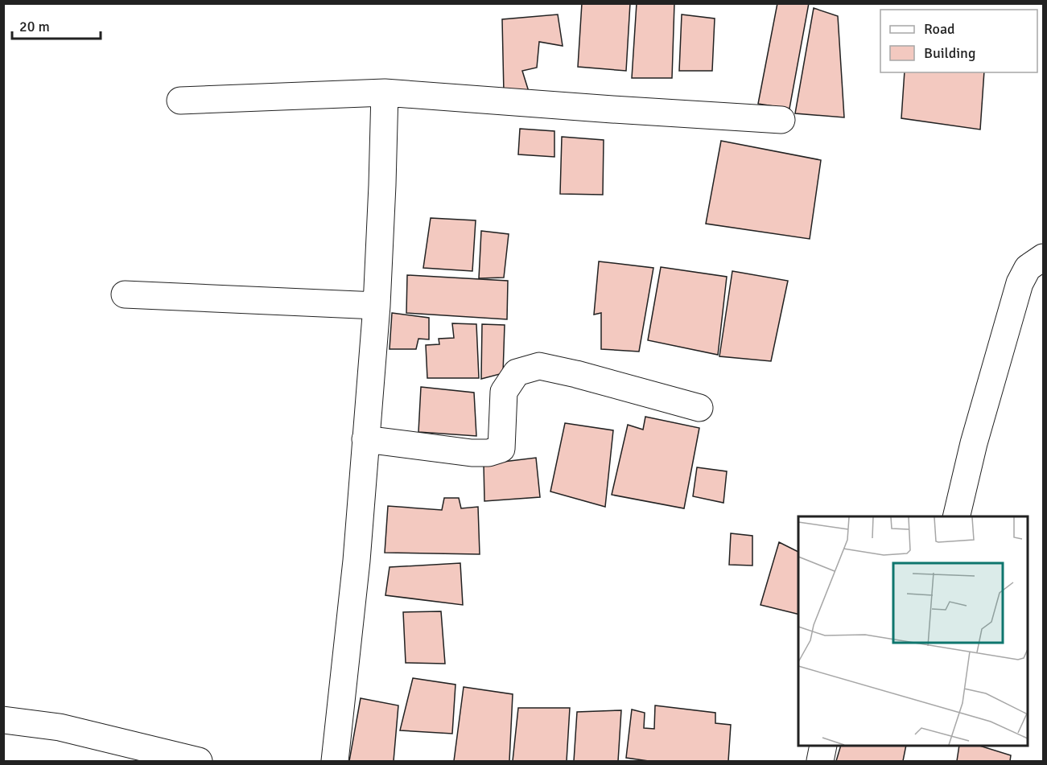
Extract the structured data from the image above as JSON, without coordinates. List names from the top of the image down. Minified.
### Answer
{"legend":["Road","Building"],"scale_bar":"20 m"}
